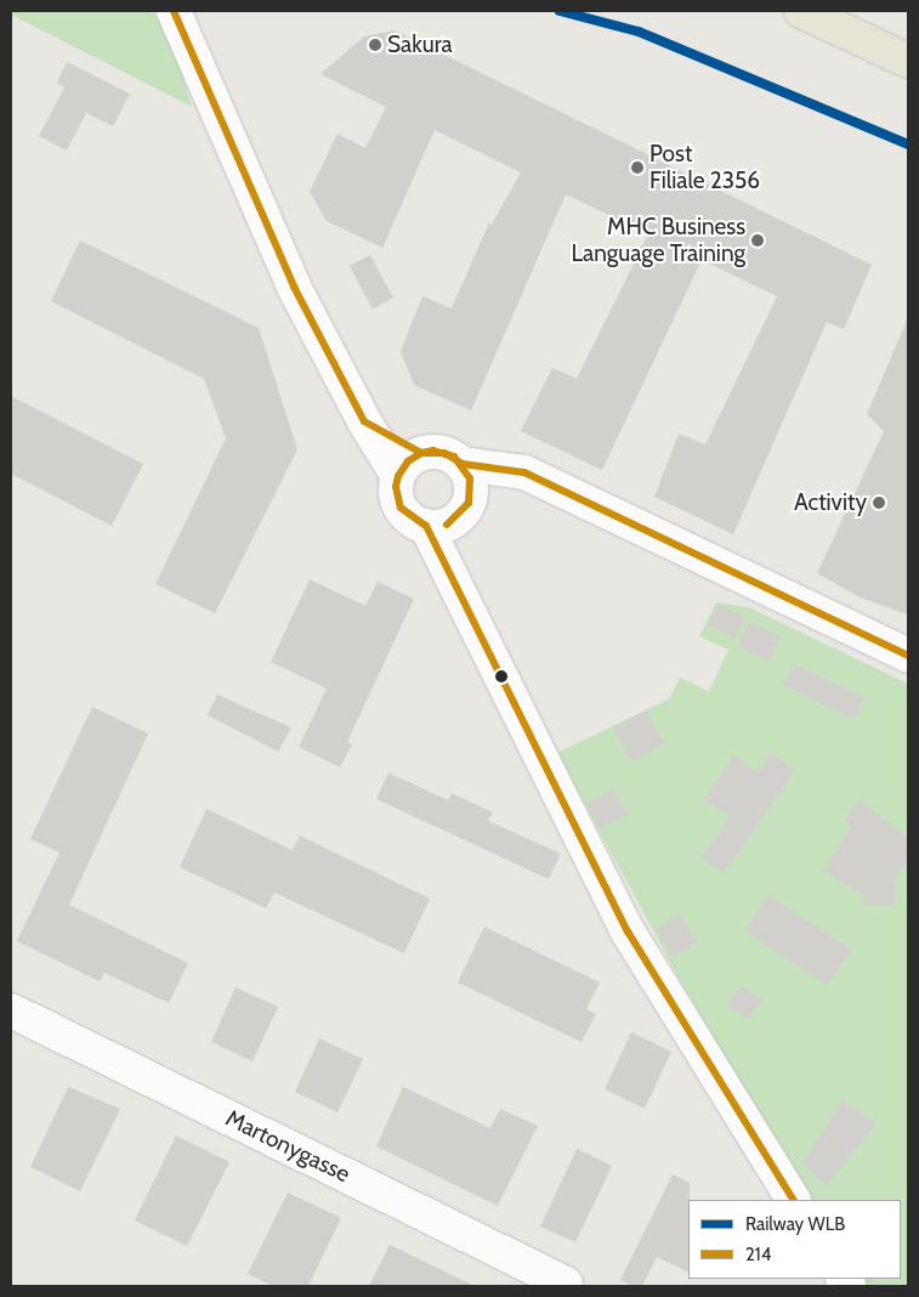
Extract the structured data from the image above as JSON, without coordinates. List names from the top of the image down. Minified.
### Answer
{"streets":{"street":["Martonygasse"]},"places":["Sakura","Post Filiale 2356","MHC Business Language Training","Activity"],"lines":["rail line WLB","transit line 214"],"legend":["Railway WLB","214"]}
